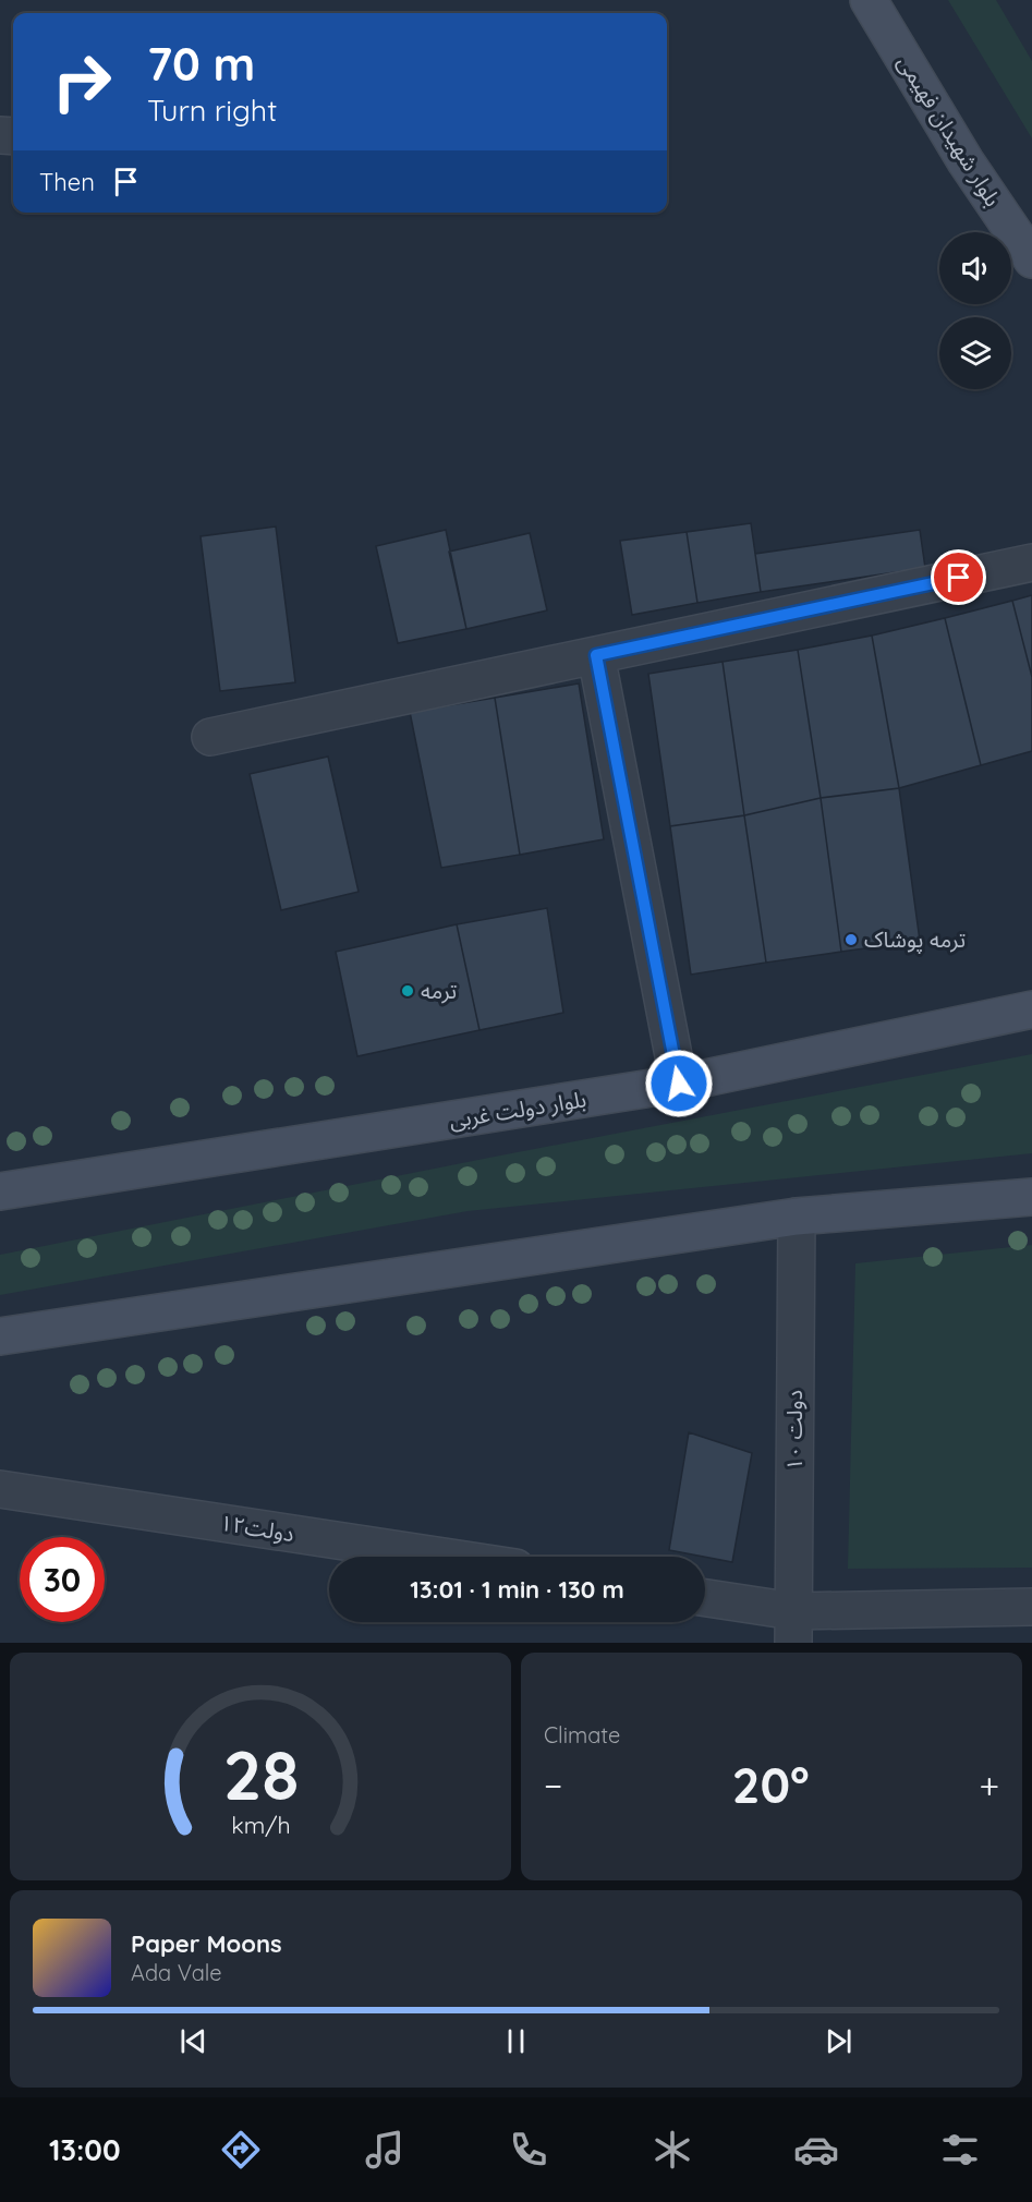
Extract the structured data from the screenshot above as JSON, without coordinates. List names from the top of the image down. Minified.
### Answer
{"streets":{"main road":["بلوار شهیدان فهیمی","بلوار دولت غربی"],"street":["۱۰ دولت","۱۲دولت"]},"places":["ترمه پوشاک","ترمه"],"page":{"turn":["70 m","Turn right"],"then":"Then","limit":"30","trip":"13:01 · 1 min · 130 m","tile":"Climate","heat":["−","20°","+"],"song":["Paper Moons","Ada Vale"],"tabs":"13:00","gauge":["28","km/h"]}}
